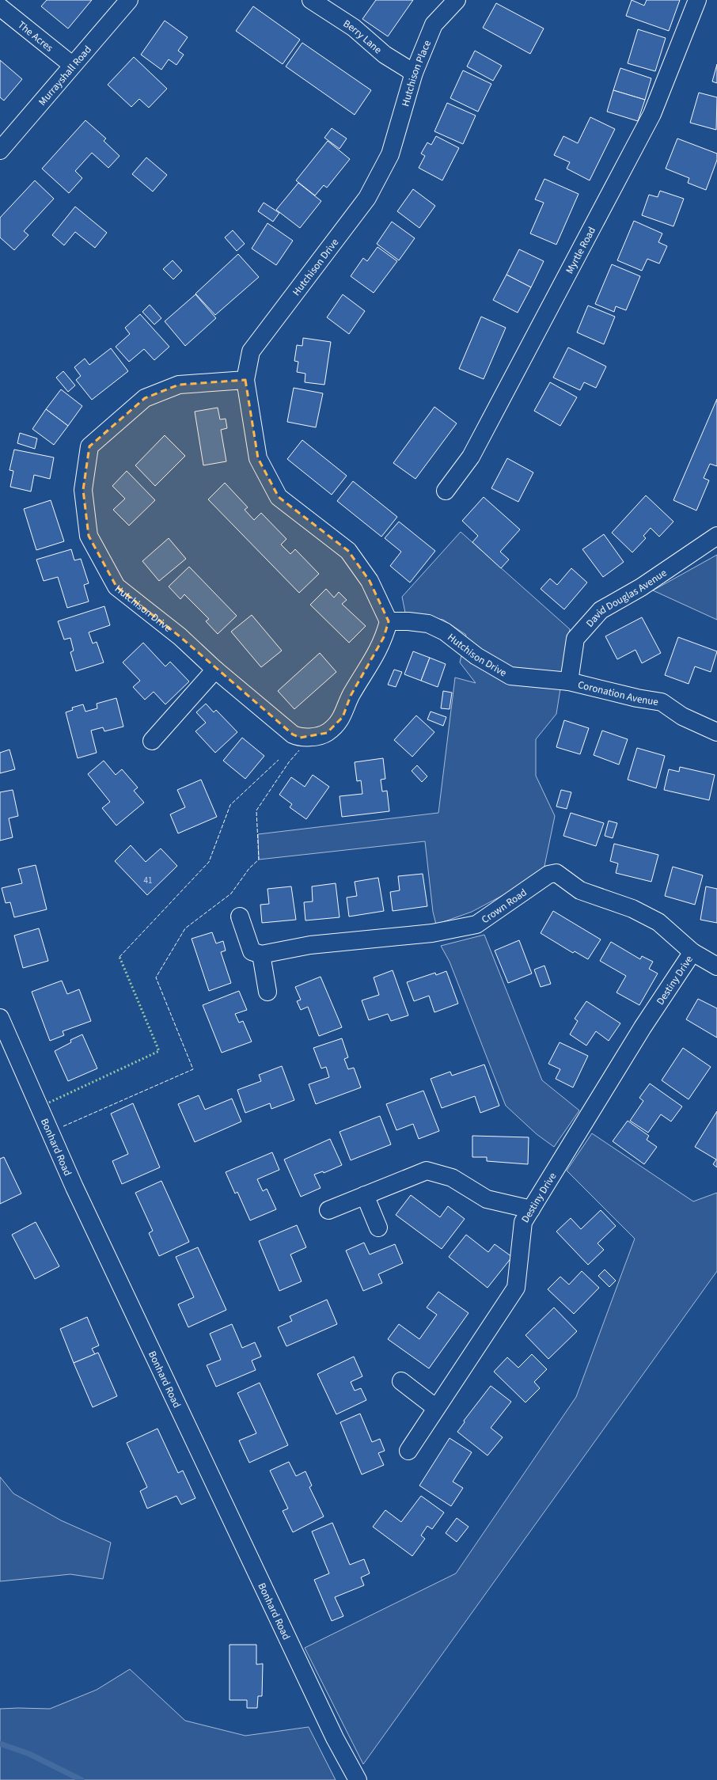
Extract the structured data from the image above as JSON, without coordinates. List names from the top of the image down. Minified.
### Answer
{"streets":{"street":["The Acres","Berry Lane","Hutchison Place","Murrayshall Road","Myrtle Road","Hutchison Drive","David Douglas Avenue","Coronation Avenue","Crown Road","Destiny Drive","Bonhard Road"]},"crossings":[["The Acres","Murrayshall Road"],["Berry Lane","Hutchison Place"],["Hutchison Place","Hutchison Drive"],["Hutchison Drive","David Douglas Avenue"],["Hutchison Drive","Coronation Avenue"],["David Douglas Avenue","Coronation Avenue"],["Crown Road","Destiny Drive"]],"house_numbers":["41"]}
